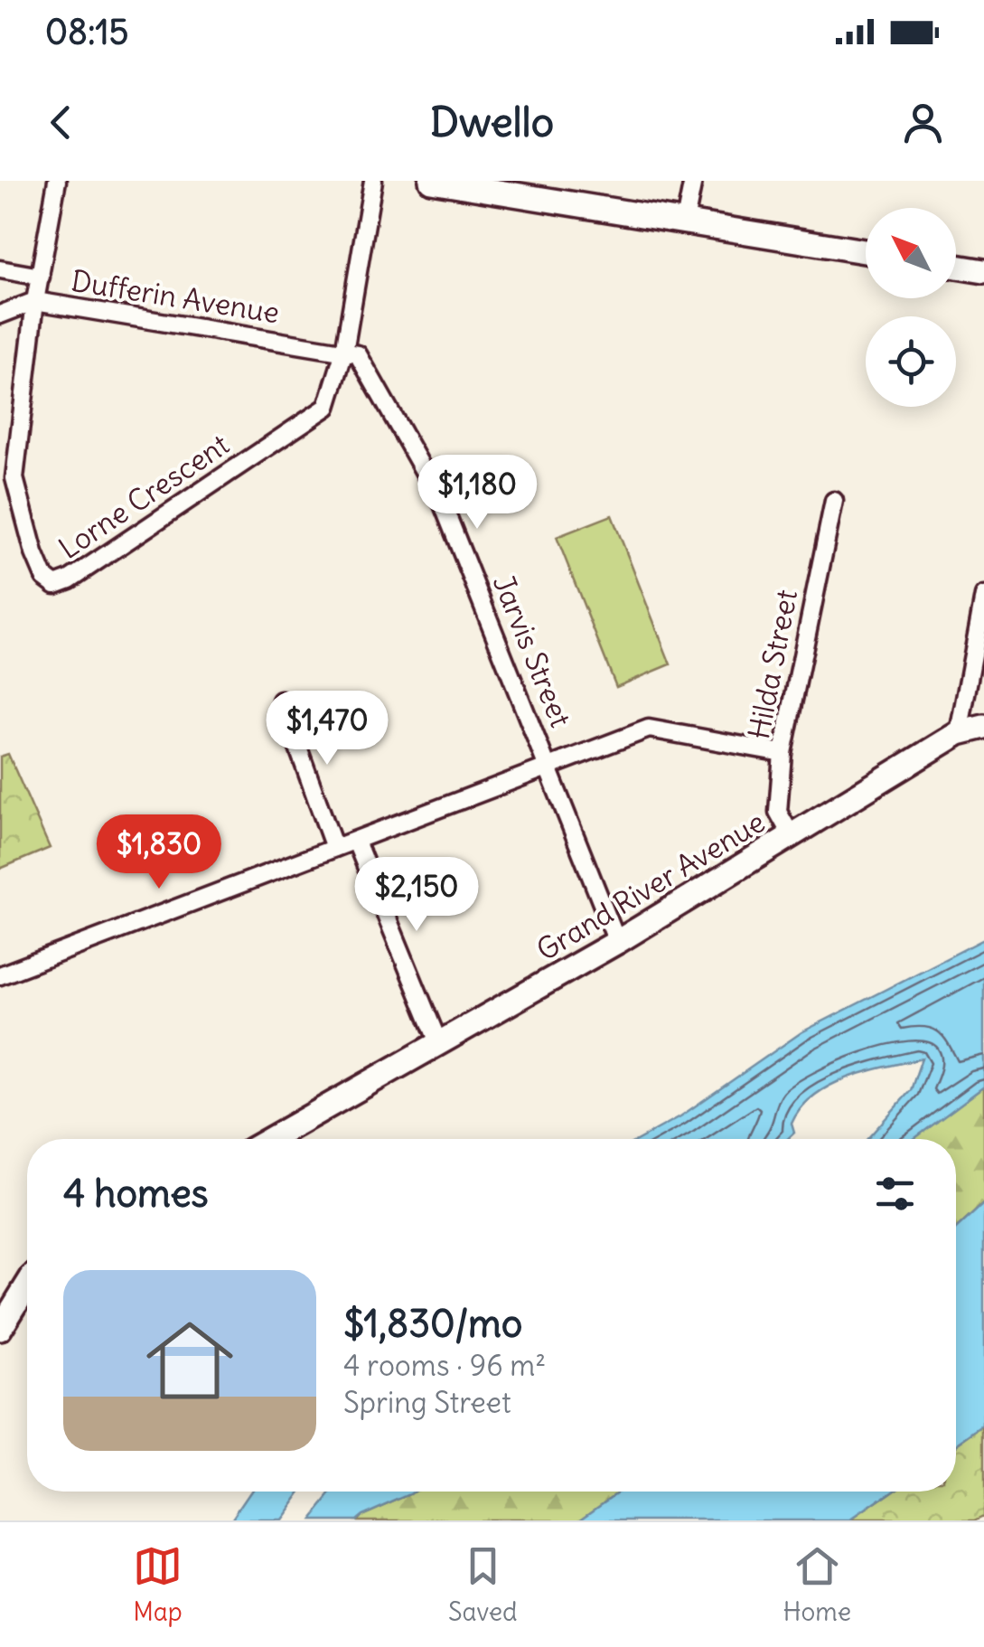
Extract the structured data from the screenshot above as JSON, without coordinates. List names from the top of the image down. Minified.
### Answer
{"streets":{"street":["Dufferin Avenue","Lorne Crescent","Jarvis Street","Hilda Street","Grand River Avenue"]},"crossings":[["Dufferin Avenue","Lorne Crescent"],["Dufferin Avenue","Jarvis Street"],["Lorne Crescent","Jarvis Street"],["Jarvis Street","Grand River Avenue"],["Hilda Street","Grand River Avenue"]],"north":"top left","page":{"status":"08:15","header":"Dwello","price":["$1,180","$1,470","$1,830","$2,150"],"heading":"4 homes","list":[{"name":"$1,830/mo","note":"4 rooms · 96 m² · Spring Street"}],"tabs":["Map","Saved","Home"]}}
